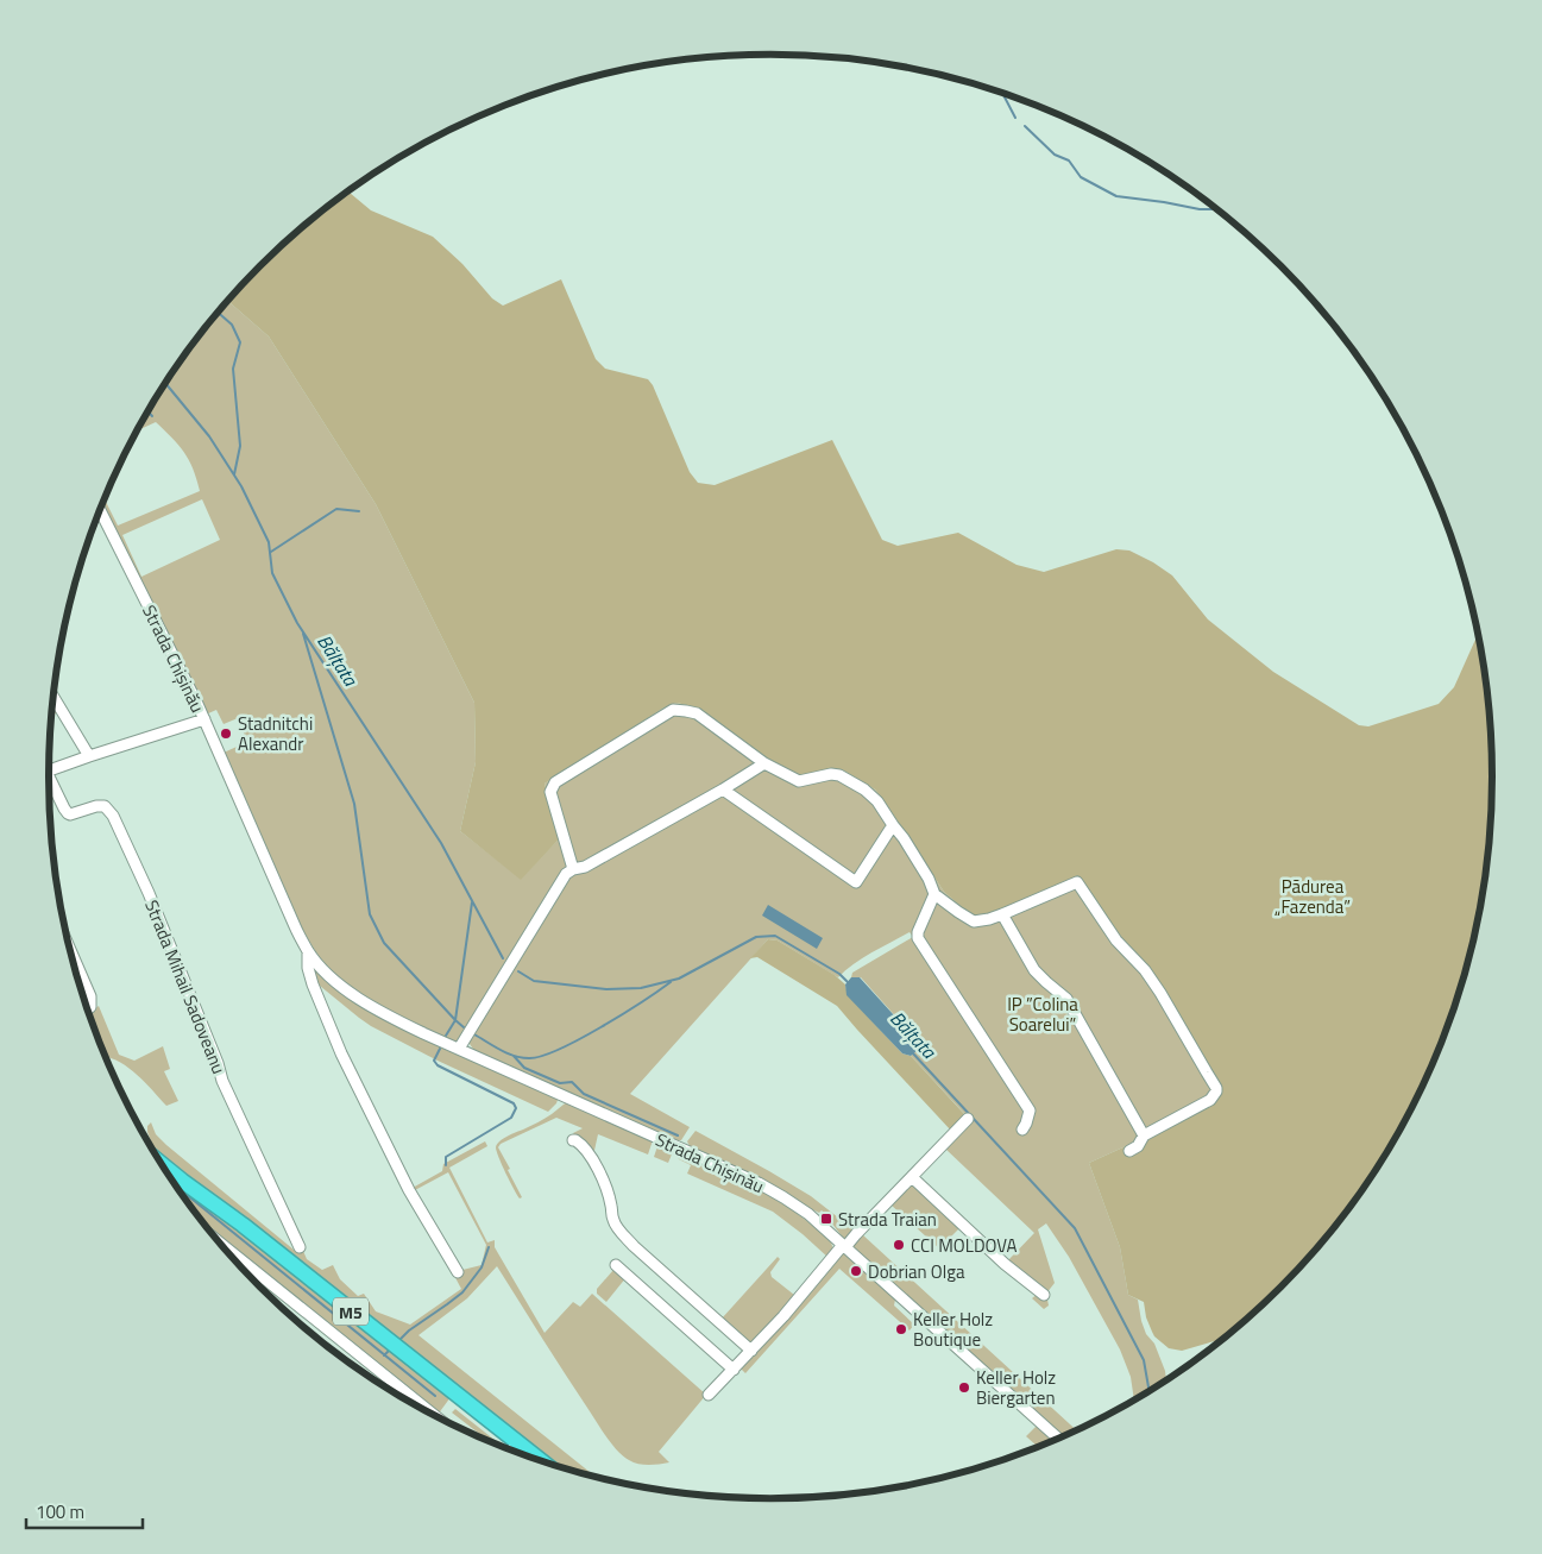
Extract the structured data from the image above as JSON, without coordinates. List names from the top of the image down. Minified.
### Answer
{"streets":{"highway":["M5"],"street":["Strada Chișinău","Strada Mihail Sadoveanu"]},"water":["Bălţata"],"parks":["Pădurea „Fazenda”","IP ”Colina Soarelui”"],"places":{"other":["Stadnitchi Alexandr","CCI MOLDOVA","Dobrian Olga","Keller Holz Boutique","Keller Holz Biergarten"],"transit":["Strada Traian"]},"scale_bar":"100 m"}
